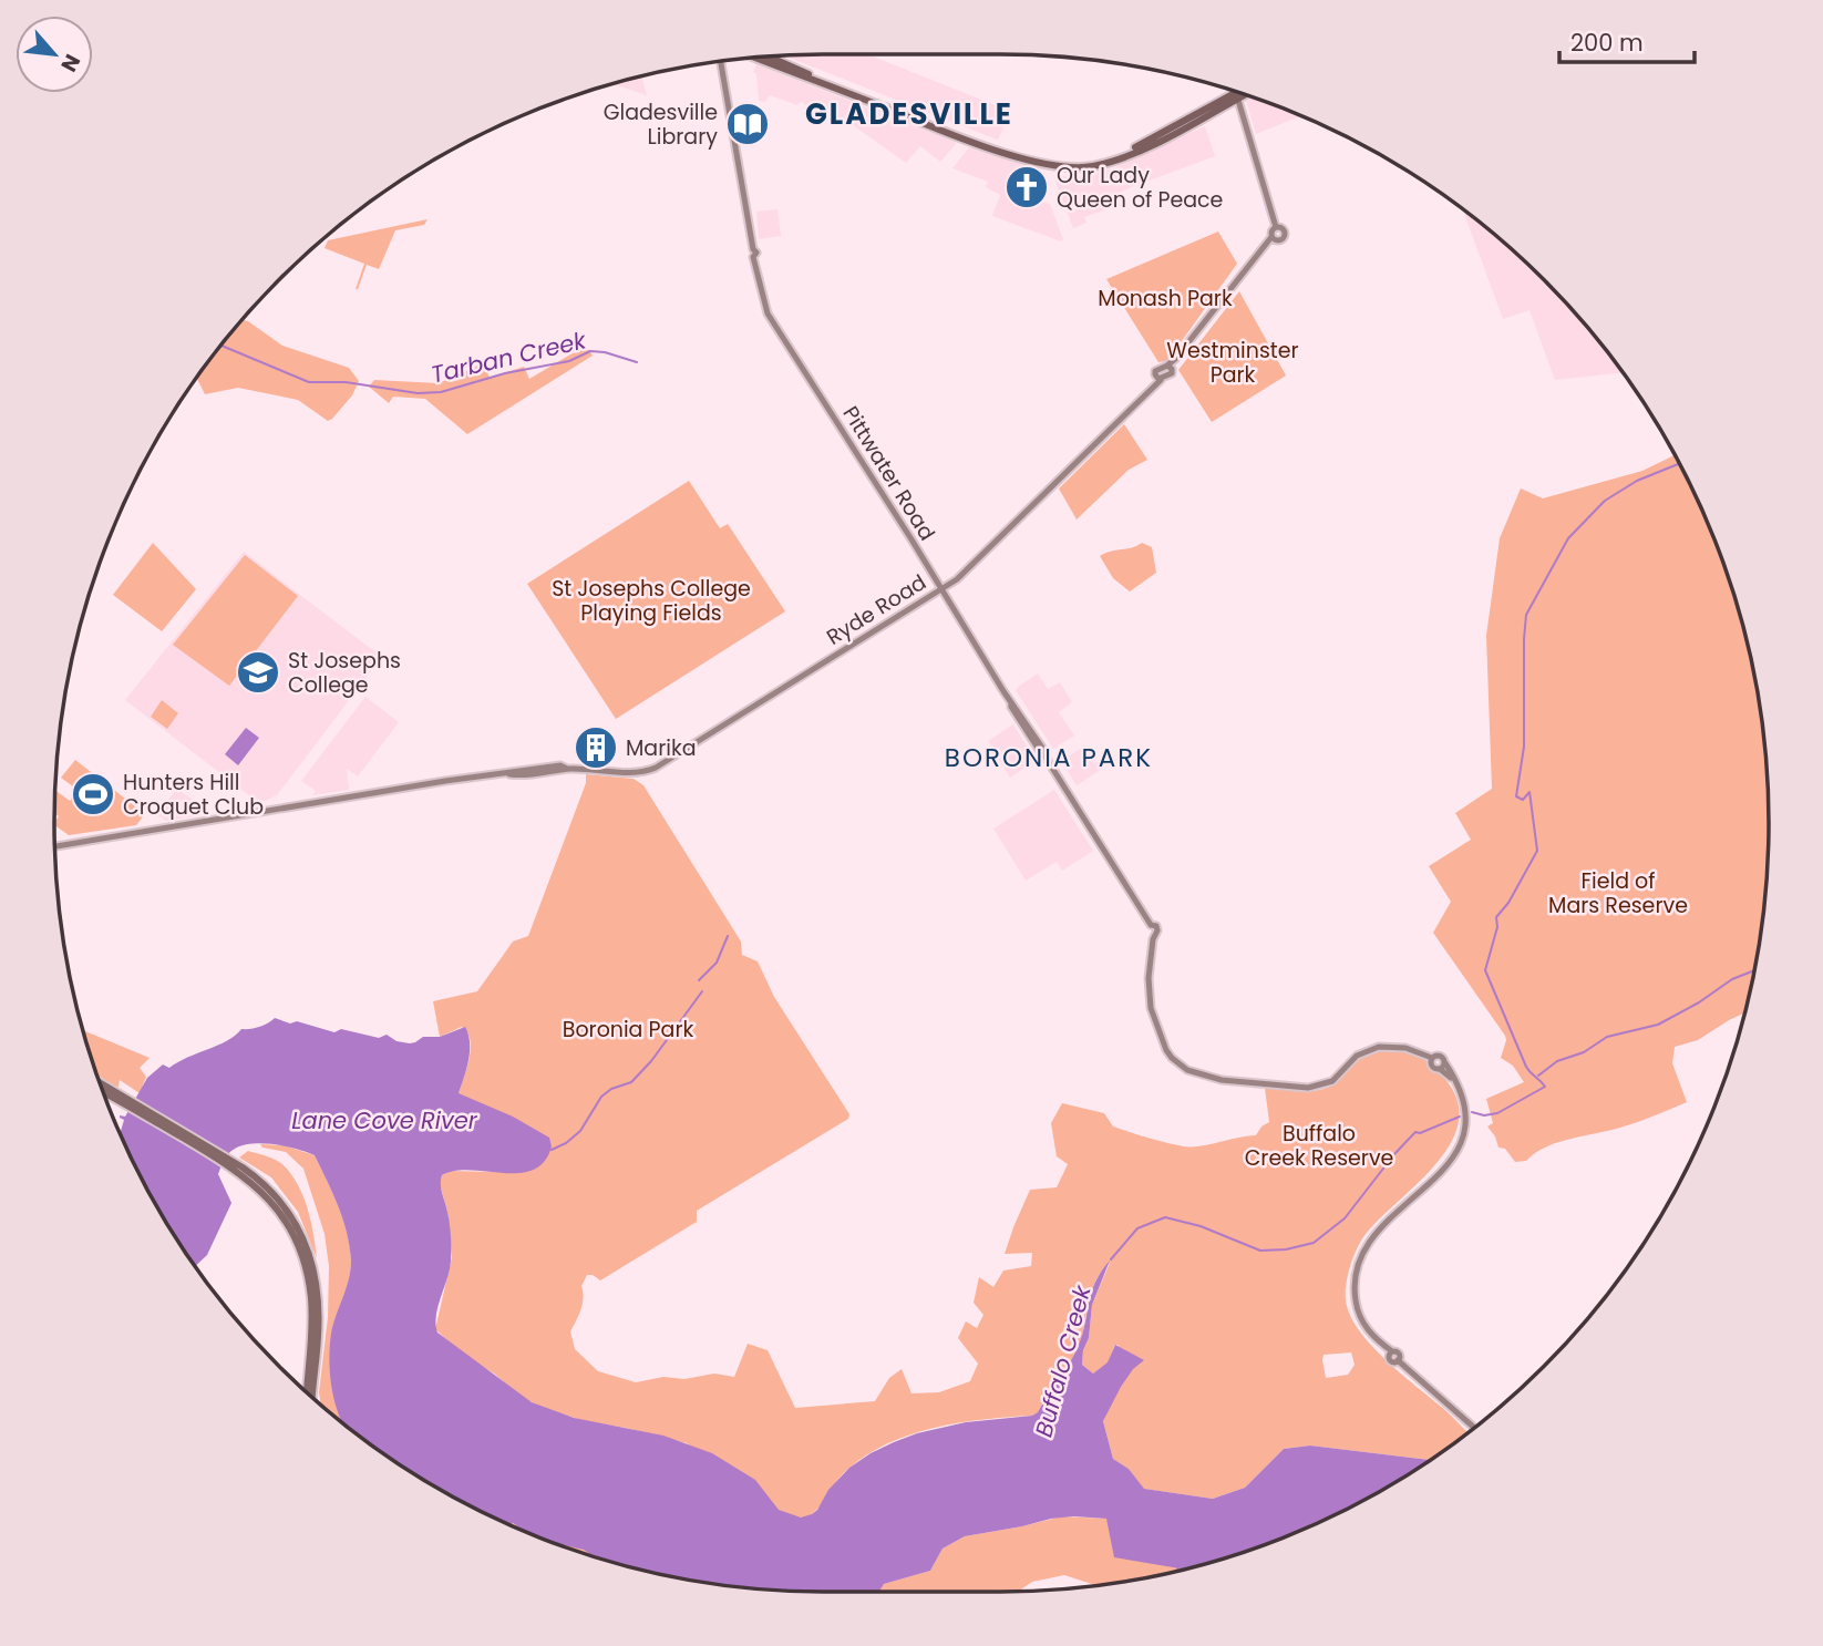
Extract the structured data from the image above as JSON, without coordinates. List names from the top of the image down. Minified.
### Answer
{"streets":{"main road":["Pittwater Road","Ryde Road"]},"crossings":[["Pittwater Road","Ryde Road"]],"districts":["GLADESVILLE","BORONIA PARK"],"water":["Tarban Creek","Lane Cove River","Buffalo Creek"],"parks":["Monash Park","Westminster Park","St Josephs College Playing Fields","Field of Mars Reserve","Boronia Park","Buffalo Creek Reserve"],"places":{"library":["Gladesville Library"],"church":["Our Lady Queen of Peace"],"school or university":["St Josephs College"],"building":["Marika"],"sports":["Hunters Hill Croquet Club"]},"scale_bar":"200 m","north":"bottom right"}
